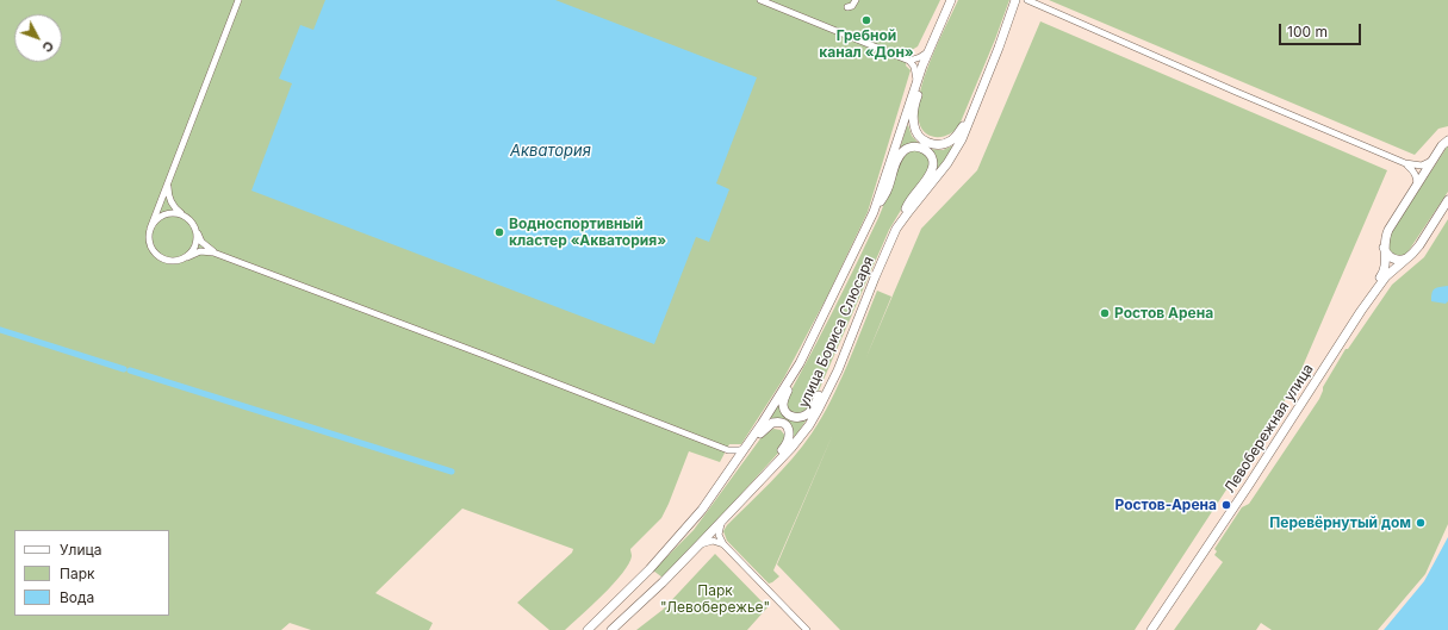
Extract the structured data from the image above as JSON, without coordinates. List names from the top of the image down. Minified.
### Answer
{"streets":{"main road":["улица Бориса Слюсаря","Левобережная улица"]},"water":["Акватория"],"parks":["Парк \"Левобережье\""],"places":["Гребной канал «Дон»","Водноспортивный кластер «Акватория»","Ростов Арена","Ростов-Арена","Перевёрнутый дом"],"legend":["Улица","Парк","Вода"],"scale_bar":"100 m","north":"bottom right"}
